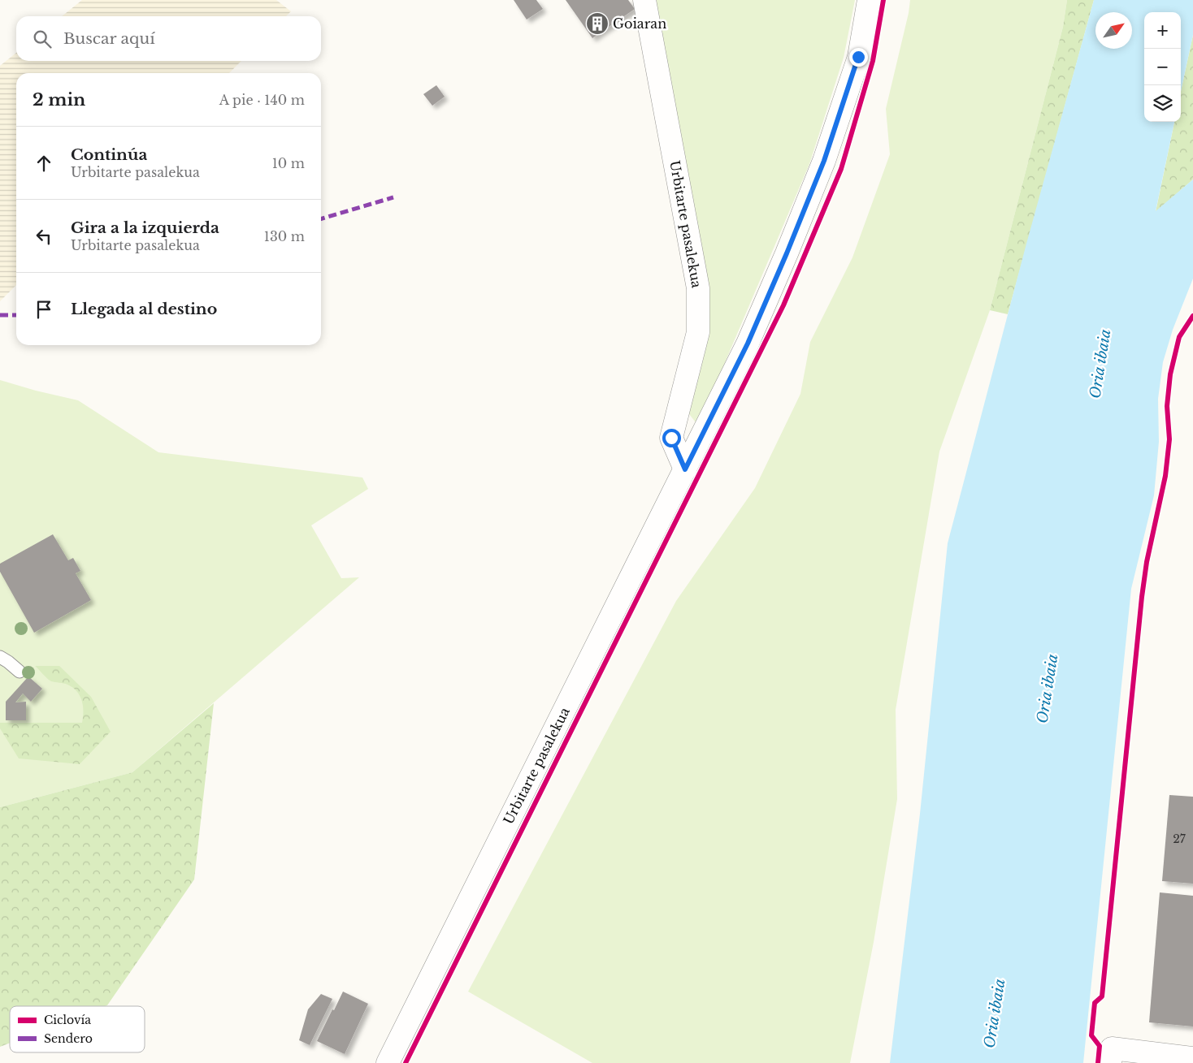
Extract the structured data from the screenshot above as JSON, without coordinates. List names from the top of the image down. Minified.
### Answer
{"streets":{"street":["Urbitarte pasalekua"]},"water":["Oria ibaia"],"places":{"building":["Goiaran"]},"house_numbers":["27"],"legend":["Ciclovía","Sendero"],"north":"top right","page":{"map_buttons":["+","−"],"search":"Buscar aquí","heading":["2 min","A pie · 140 m"],"list":[["Continúa","Urbitarte pasalekua","10 m"],["Gira a la izquierda","Urbitarte pasalekua","130 m"],"Llegada al destino"]}}
